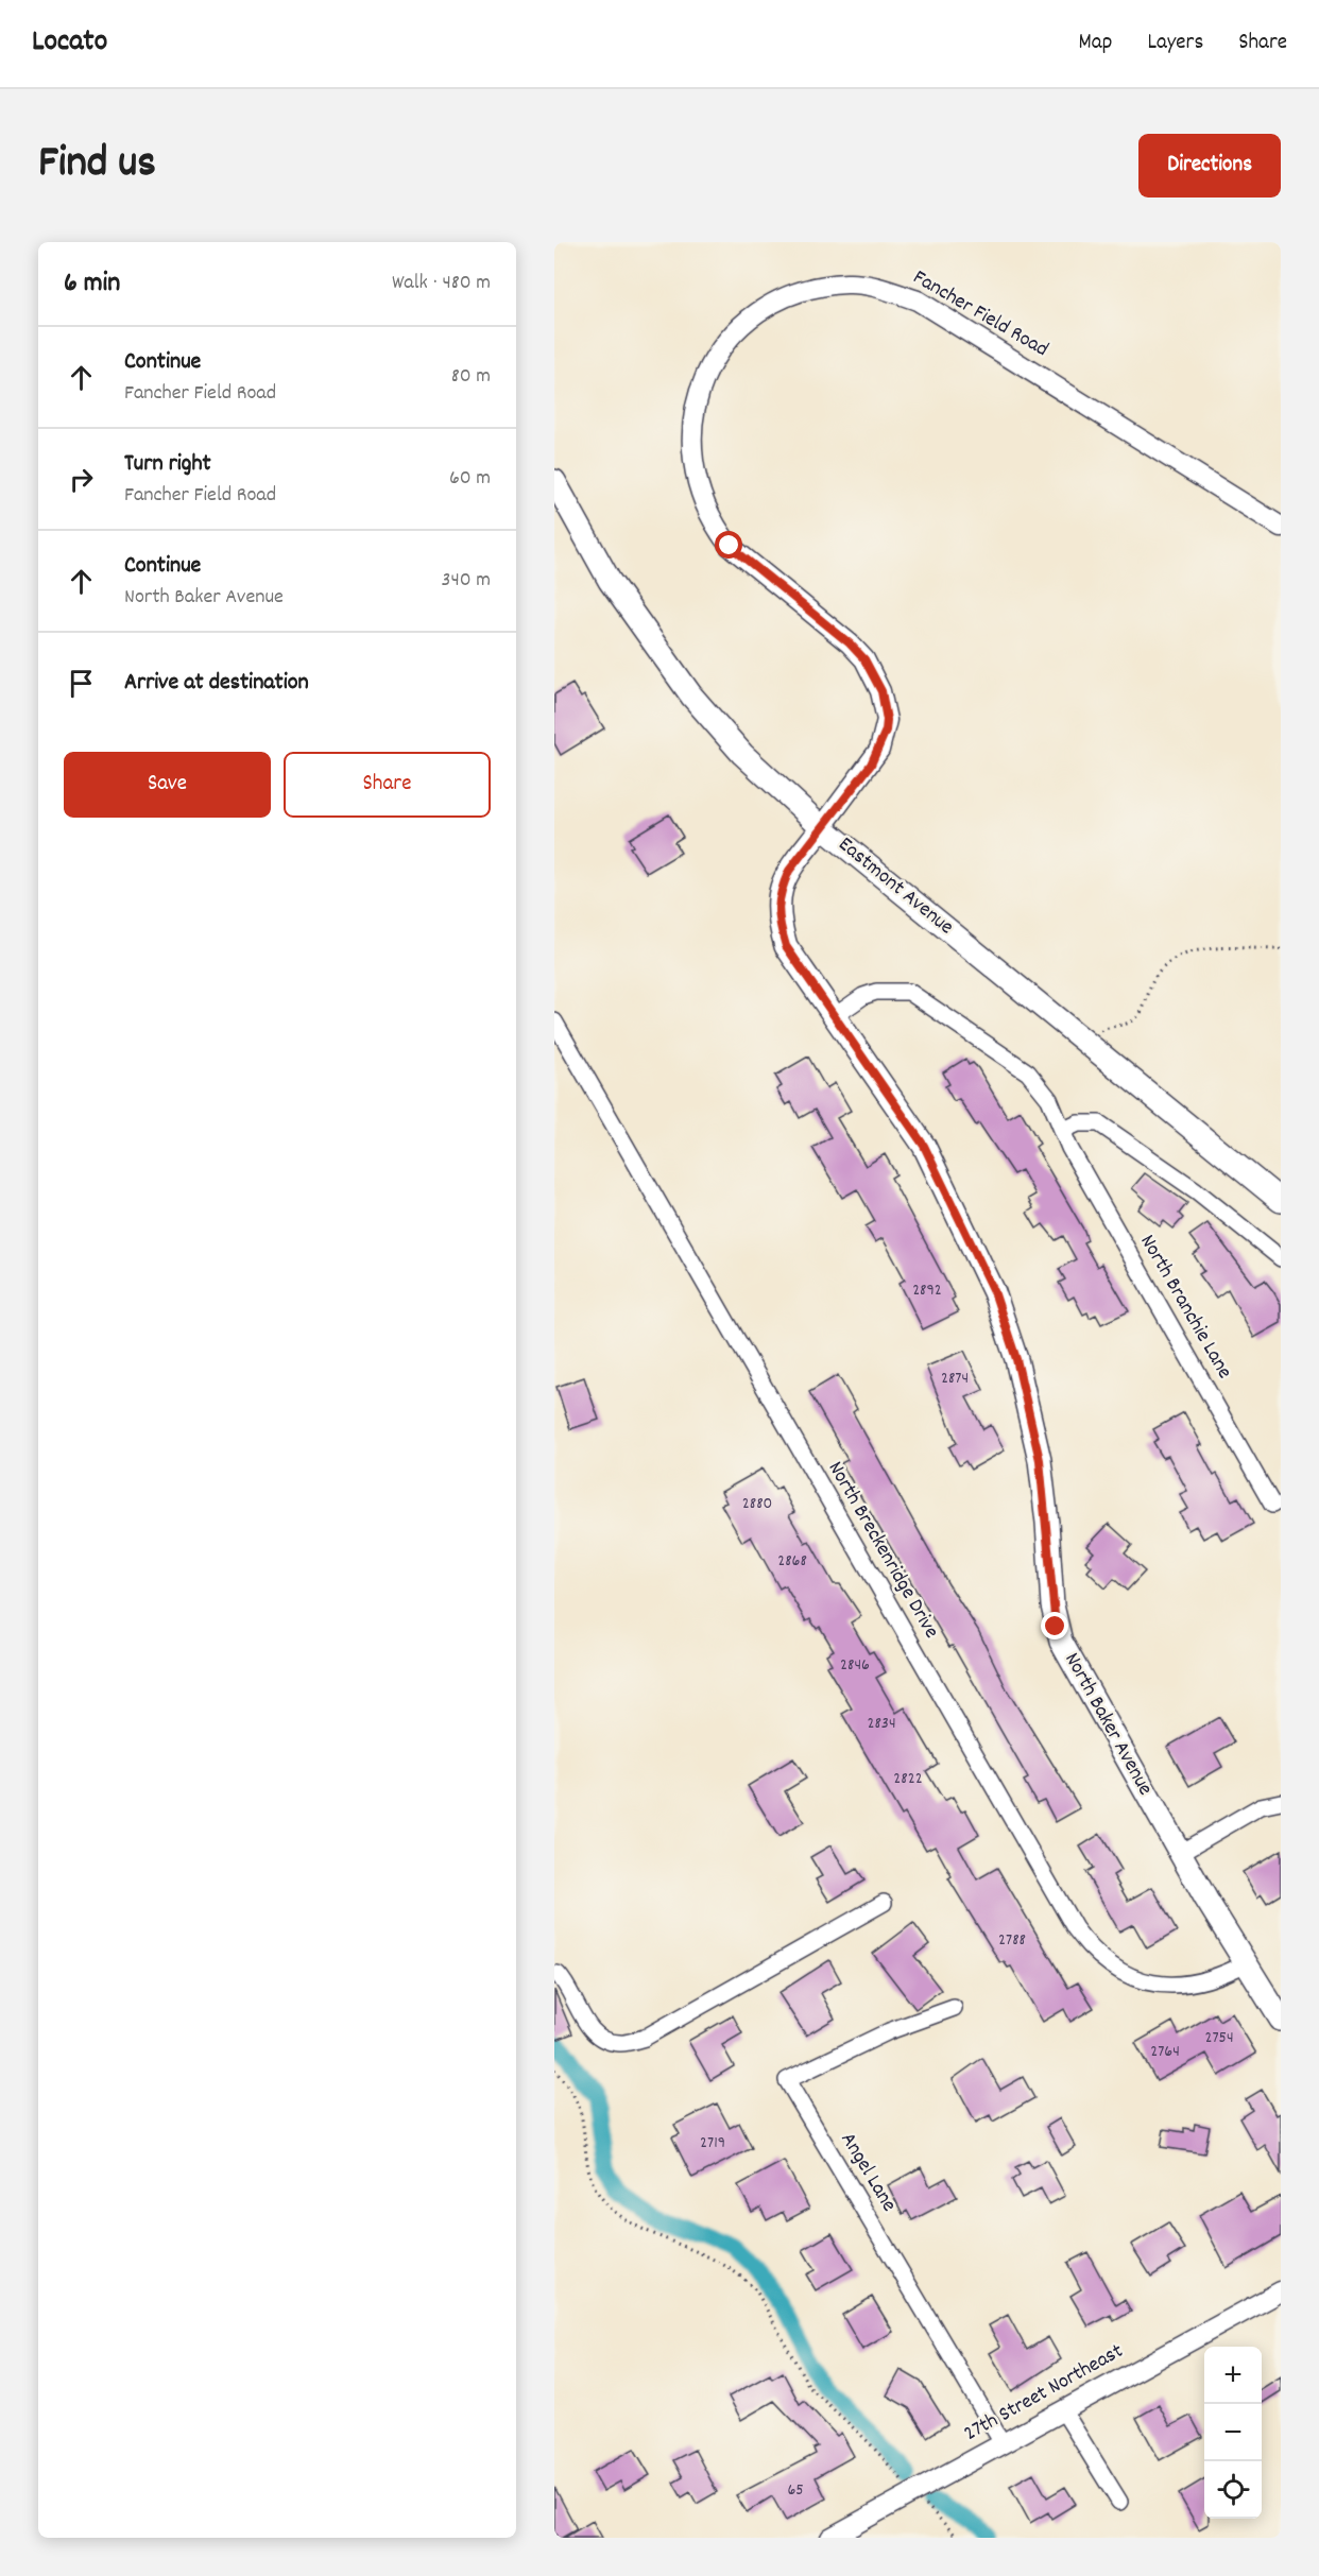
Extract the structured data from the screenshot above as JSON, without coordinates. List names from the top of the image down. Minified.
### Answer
{"streets":{"main road":["Eastmont Avenue","North Baker Avenue"],"street":["Fancher Field Road","North Branchie Lane","North Breckenridge Drive","Angel Lane","27th Street Northeast"]},"crossings":[["Fancher Field Road","Eastmont Avenue"],["Fancher Field Road","North Baker Avenue"],["Eastmont Avenue","North Baker Avenue"],["North Branchie Lane","North Baker Avenue"],["North Breckenridge Drive","North Baker Avenue"],["Angel Lane","27th Street Northeast"]],"house_numbers":["2892","2874","2880","2868","2846","2834","2822","2788","2754","2764","2719","65"],"page":{"header":"Locato","nav":["Map","Layers","Share"],"title":"Find us","buttons":["Directions",["Save","Share"]],"heading":["6 min","Walk · 480 m"],"list":[["Continue","Fancher Field Road","80 m"],["Turn right","Fancher Field Road","60 m"],["Continue","North Baker Avenue","340 m"],"Arrive at destination"],"map_buttons":["+","−"]}}
